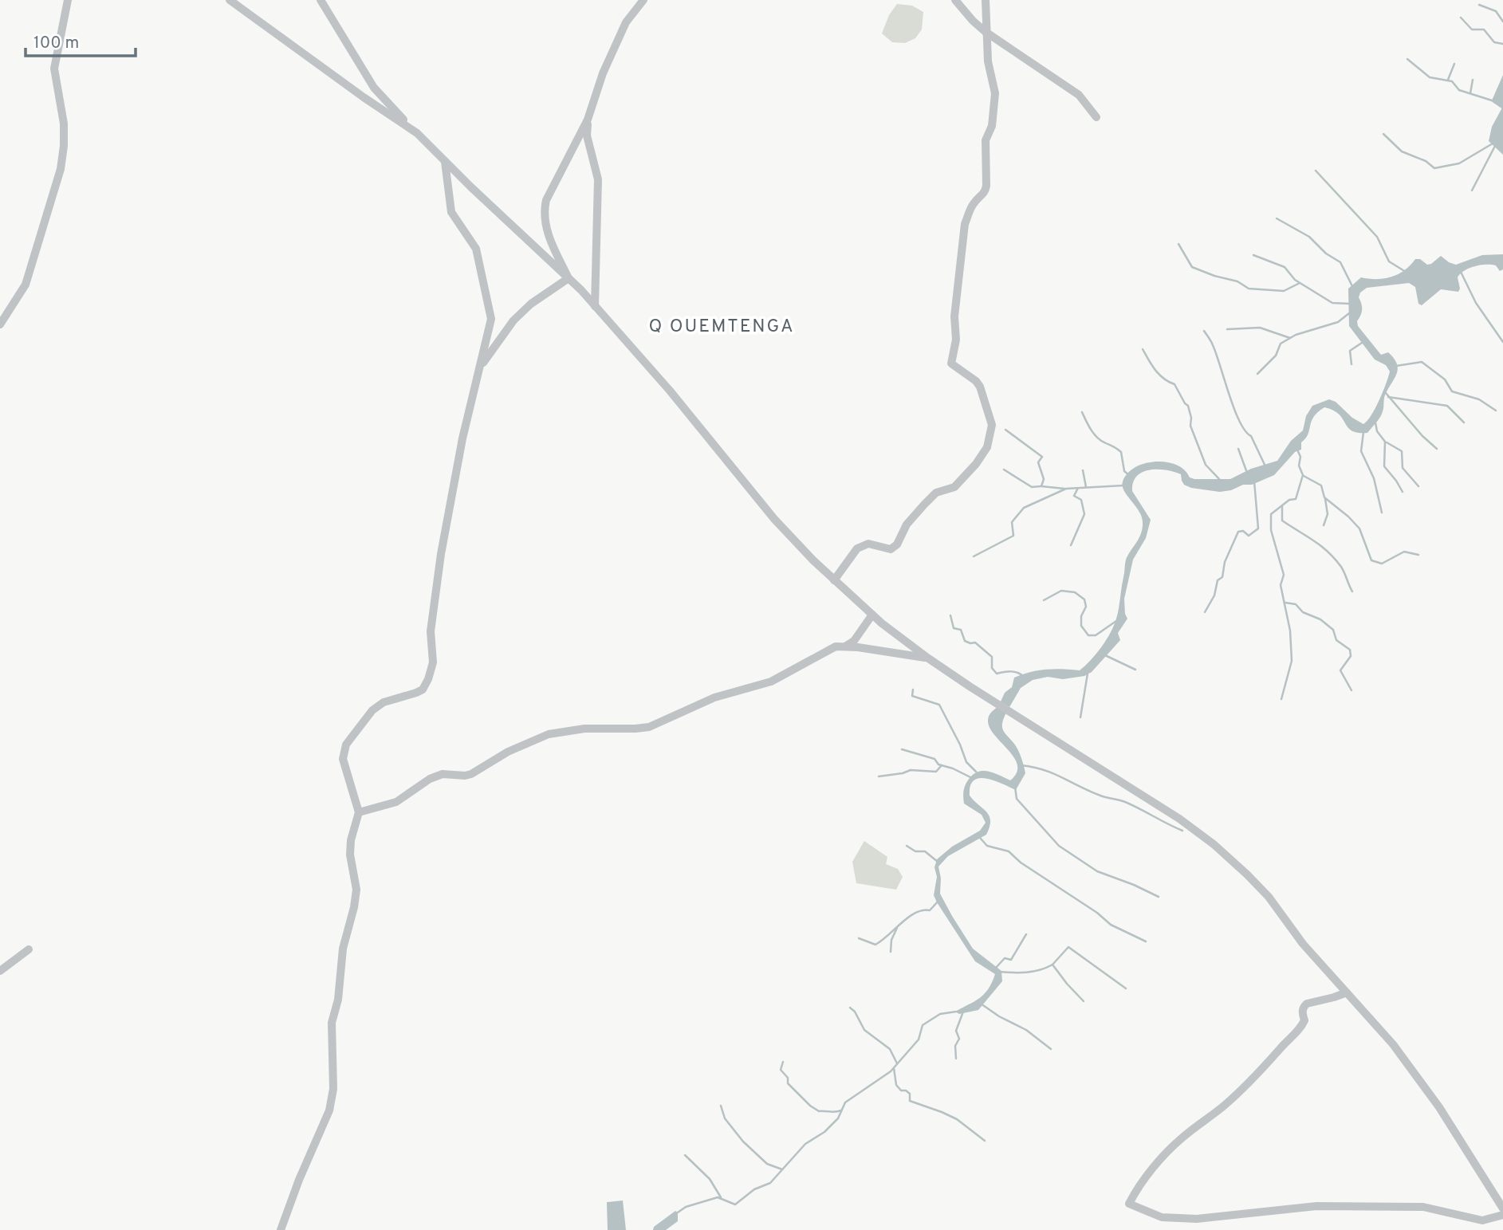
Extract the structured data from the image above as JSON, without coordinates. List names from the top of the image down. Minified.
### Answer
{"districts":["Q OUEMTENGA"],"scale_bar":"100 m"}
